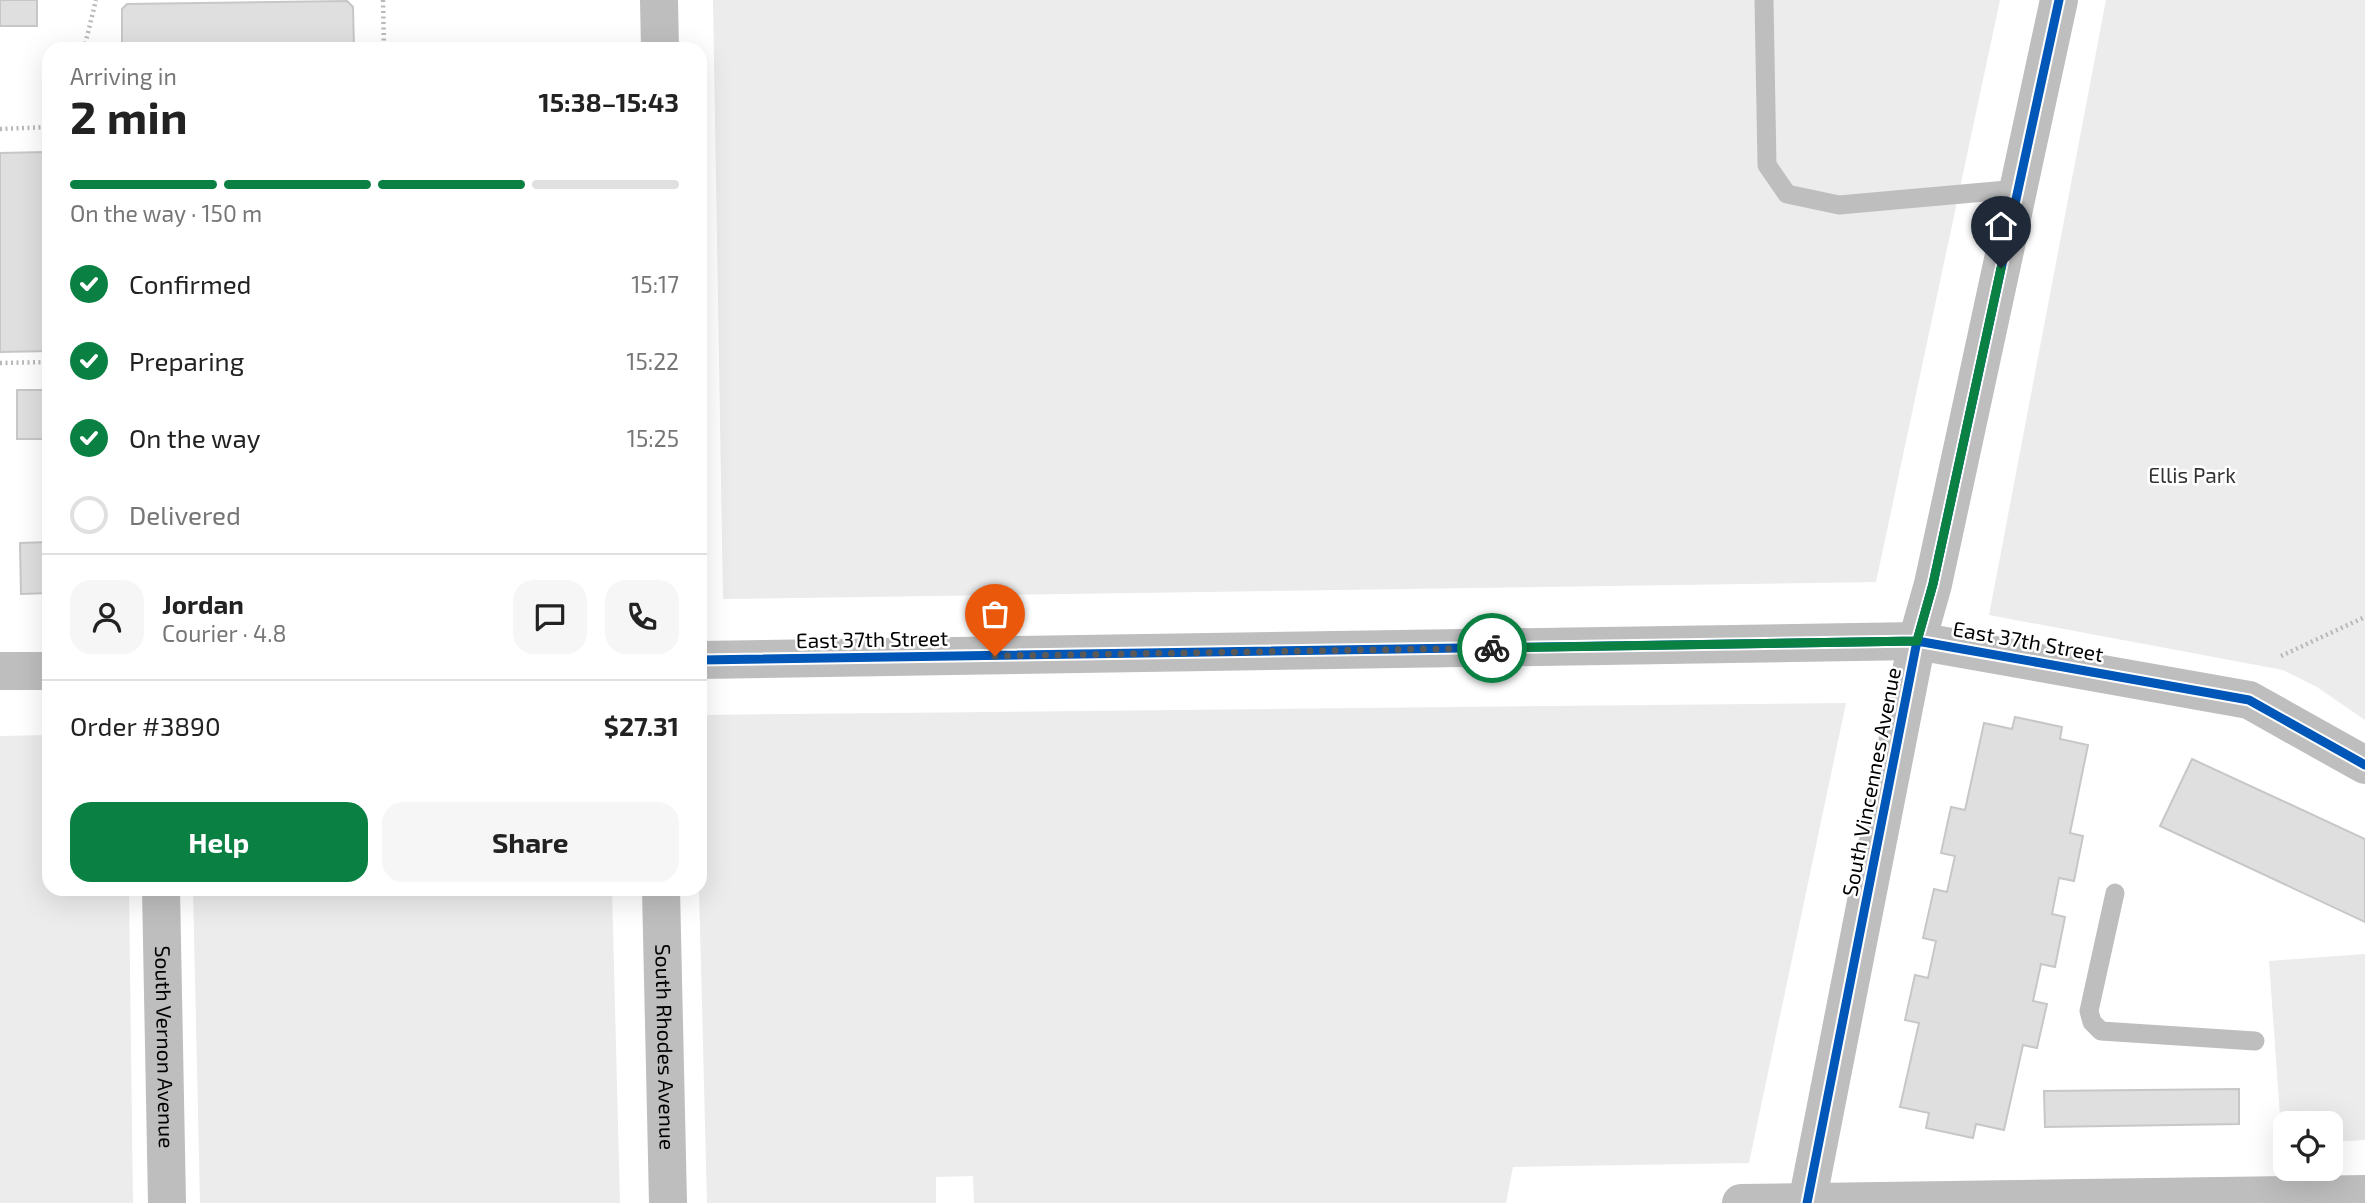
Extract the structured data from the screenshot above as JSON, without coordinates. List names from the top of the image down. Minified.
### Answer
{"streets":{"street":["East 37th Street","South Vincennes Avenue","South Vernon Avenue","South Rhodes Avenue"]},"crossings":[["East 37th Street","South Vincennes Avenue"]],"parks":["Ellis Park"],"page":{"heading":["2 min","Arriving in","15:38–15:43"],"panel":["Jordan","Courier · 4.8","Order #3890","$27.31"],"bar":"On the way · 150 m","list":[["Confirmed","15:17"],["Preparing","15:22"],["On the way","15:25"],"Delivered"],"buttons":["Help","Share"]}}
